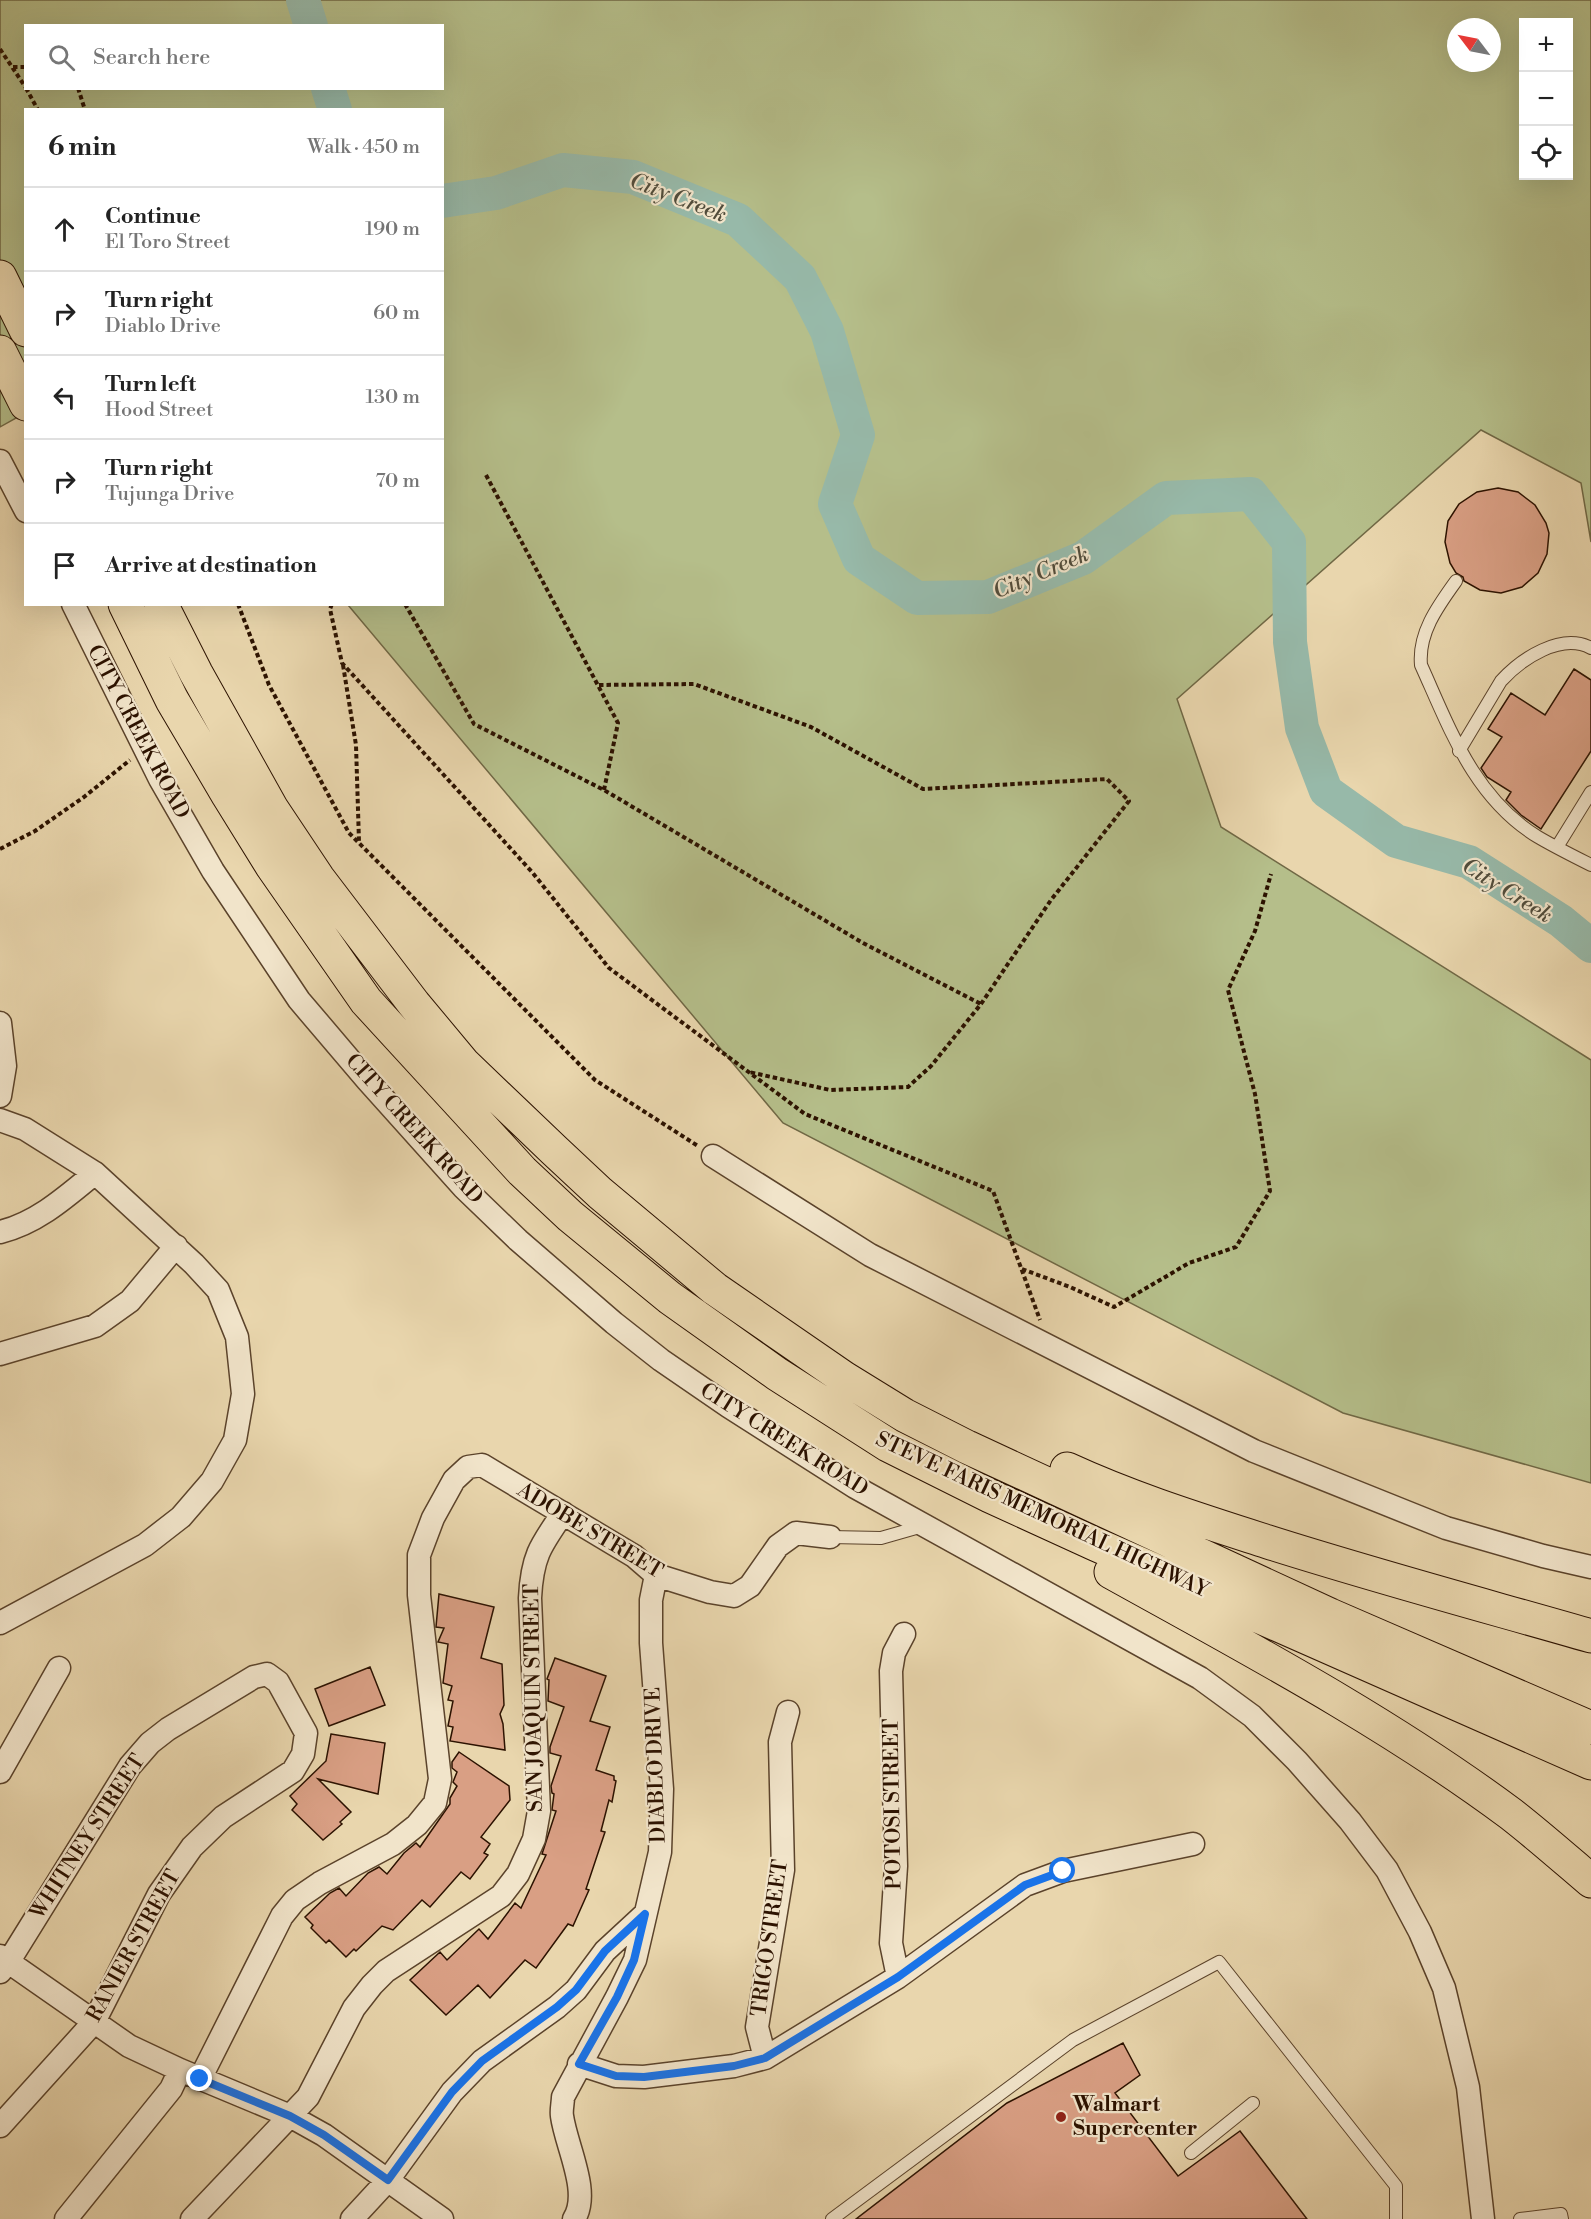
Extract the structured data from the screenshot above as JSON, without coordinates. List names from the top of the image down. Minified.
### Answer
{"streets":{"highway":["STEVE FARIS MEMORIAL HIGHWAY"],"street":["CITY CREEK ROAD","ADOBE STREET","SAN JOAQUIN STREET","DIABLO DRIVE","POTOSI STREET","WHITNEY STREET","TRIGO STREET","RANIER STREET"]},"crossings":[["ADOBE STREET","SAN JOAQUIN STREET"],["ADOBE STREET","DIABLO DRIVE"],["WHITNEY STREET","RANIER STREET"]],"water":["City Creek"],"places":["Walmart Supercenter"],"north":"top left","page":{"map_buttons":["+","−"],"search":"Search here","heading":["6 min","Walk · 450 m"],"list":[["Continue","El Toro Street","190 m"],["Turn right","Diablo Drive","60 m"],["Turn left","Hood Street","130 m"],["Turn right","Tujunga Drive","70 m"],"Arrive at destination"]}}
